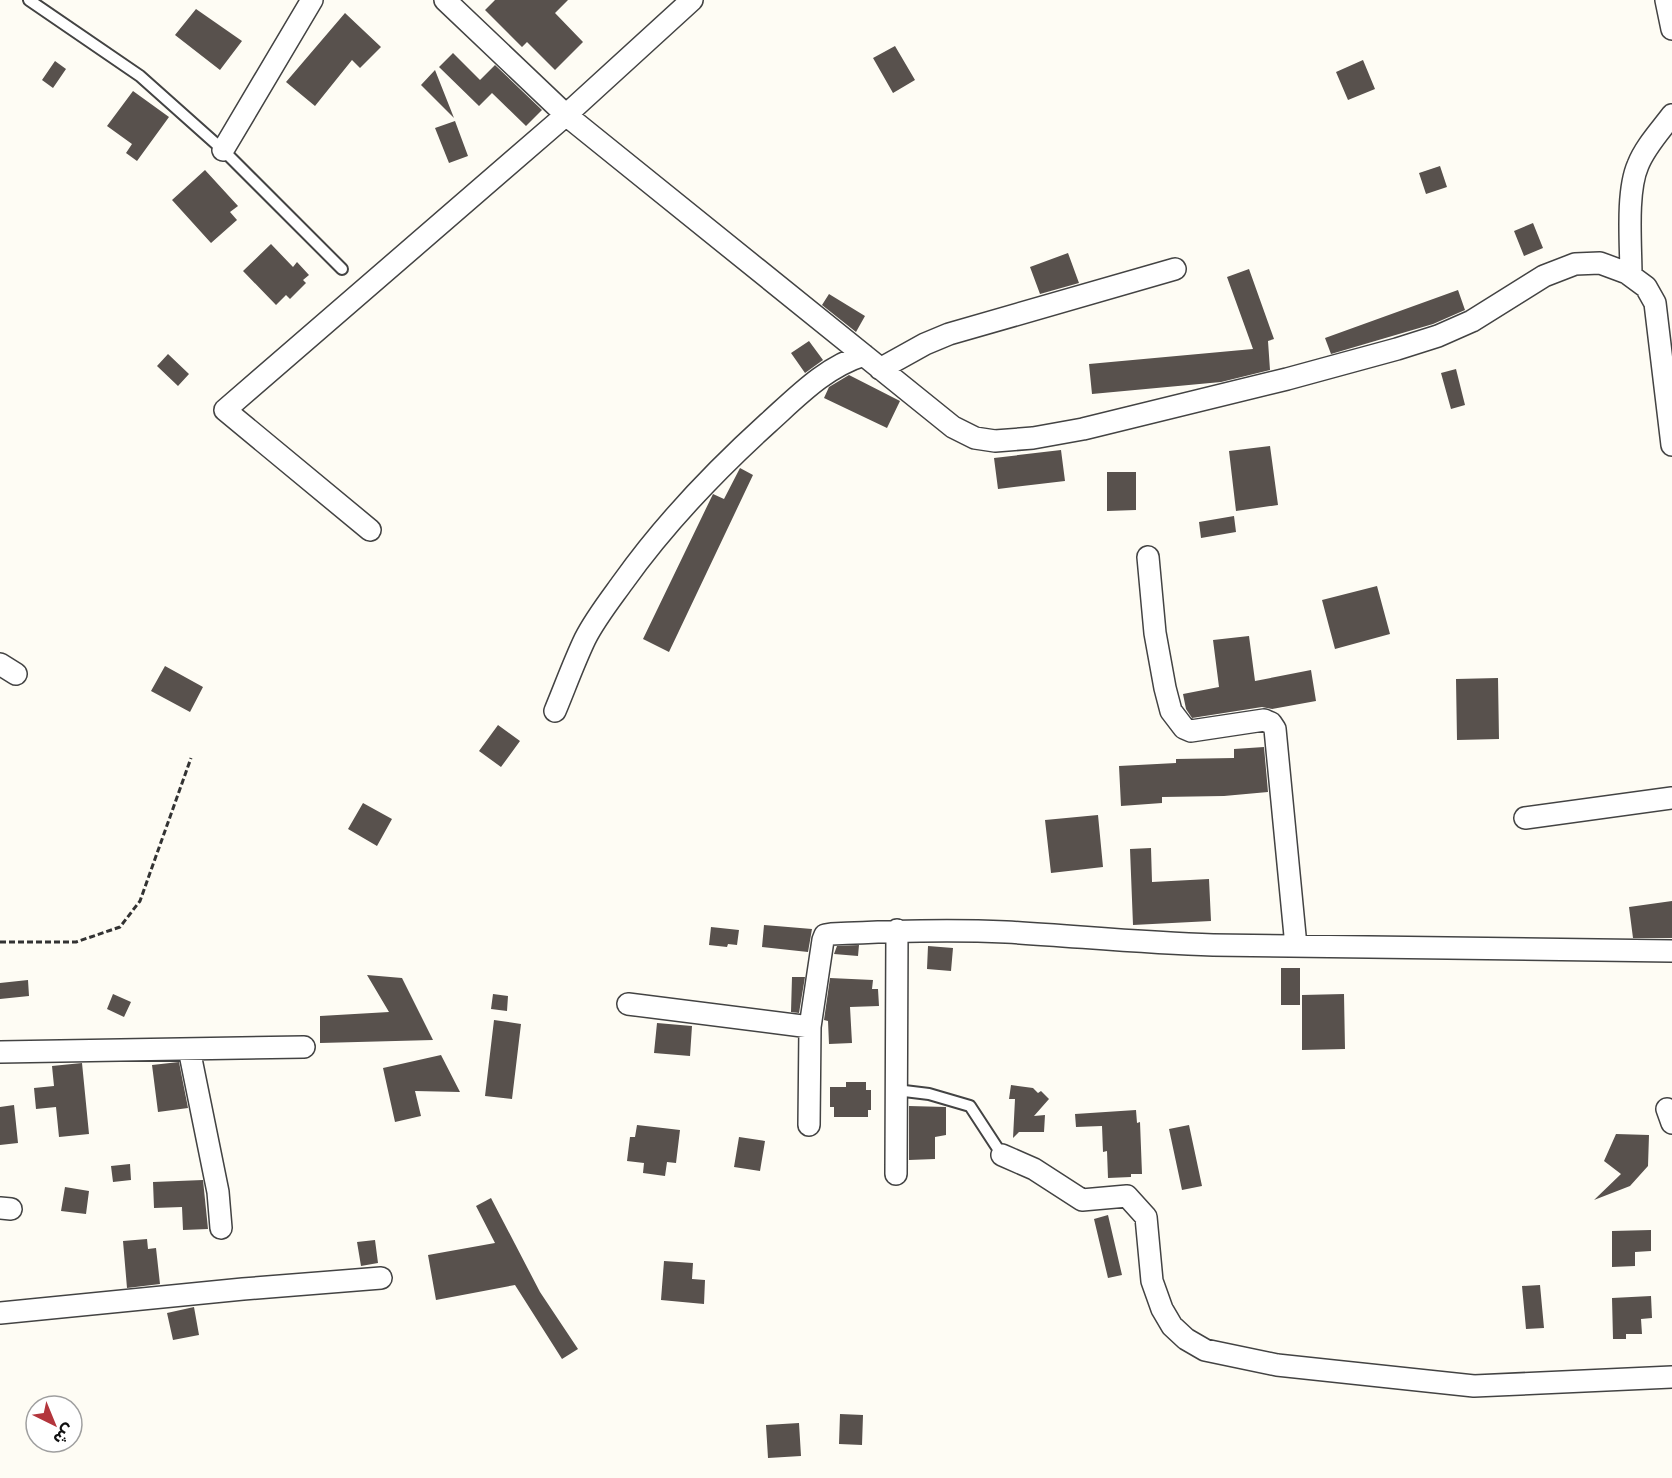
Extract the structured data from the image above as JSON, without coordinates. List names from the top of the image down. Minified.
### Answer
{"north":"bottom right"}
